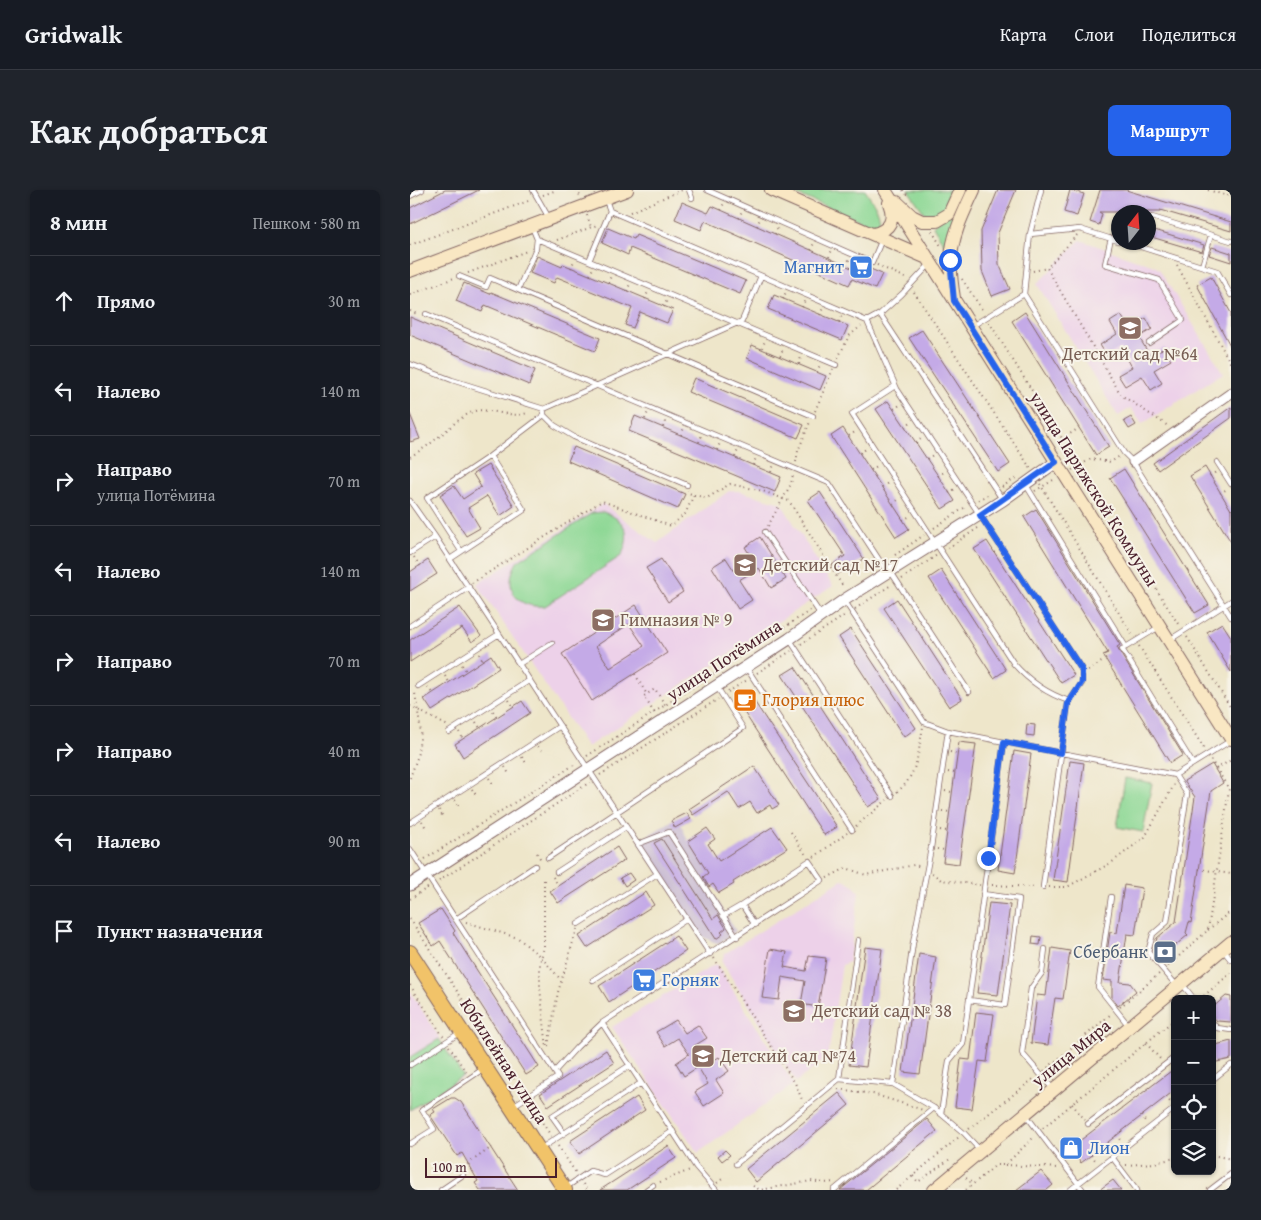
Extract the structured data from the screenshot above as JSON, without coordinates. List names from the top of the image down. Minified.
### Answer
{"streets":{"main road":["улица Парижской Коммуны","улица Мира","Юбилейная улица"],"street":["улица Потёмина"]},"crossings":[["улица Парижской Коммуны","улица Потёмина"]],"places":{"supermarket":["Магнит","Горняк"],"school or university":["Детский сад №64","Детский сад №17","Гимназия № 9","Детский сад № 38","Детский сад №74"],"cafe":["Глория плюс"],"bank":["Сбербанк"],"shop":["Лион"]},"scale_bar":"100 m","north":"top","page":{"header":"Gridwalk","nav":["Карта","Слои","Поделиться"],"title":"Как добраться","buttons":"Маршрут","heading":["8 мин","Пешком · 580 m"],"list":[["Прямо","30 m"],["Налево","140 m"],["Направо","улица Потёмина","70 m"],["Налево","140 m"],["Направо","70 m"],["Направо","40 m"],["Налево","90 m"],"Пункт назначения"],"map_buttons":["+","−"],"scale":"100 m"}}
